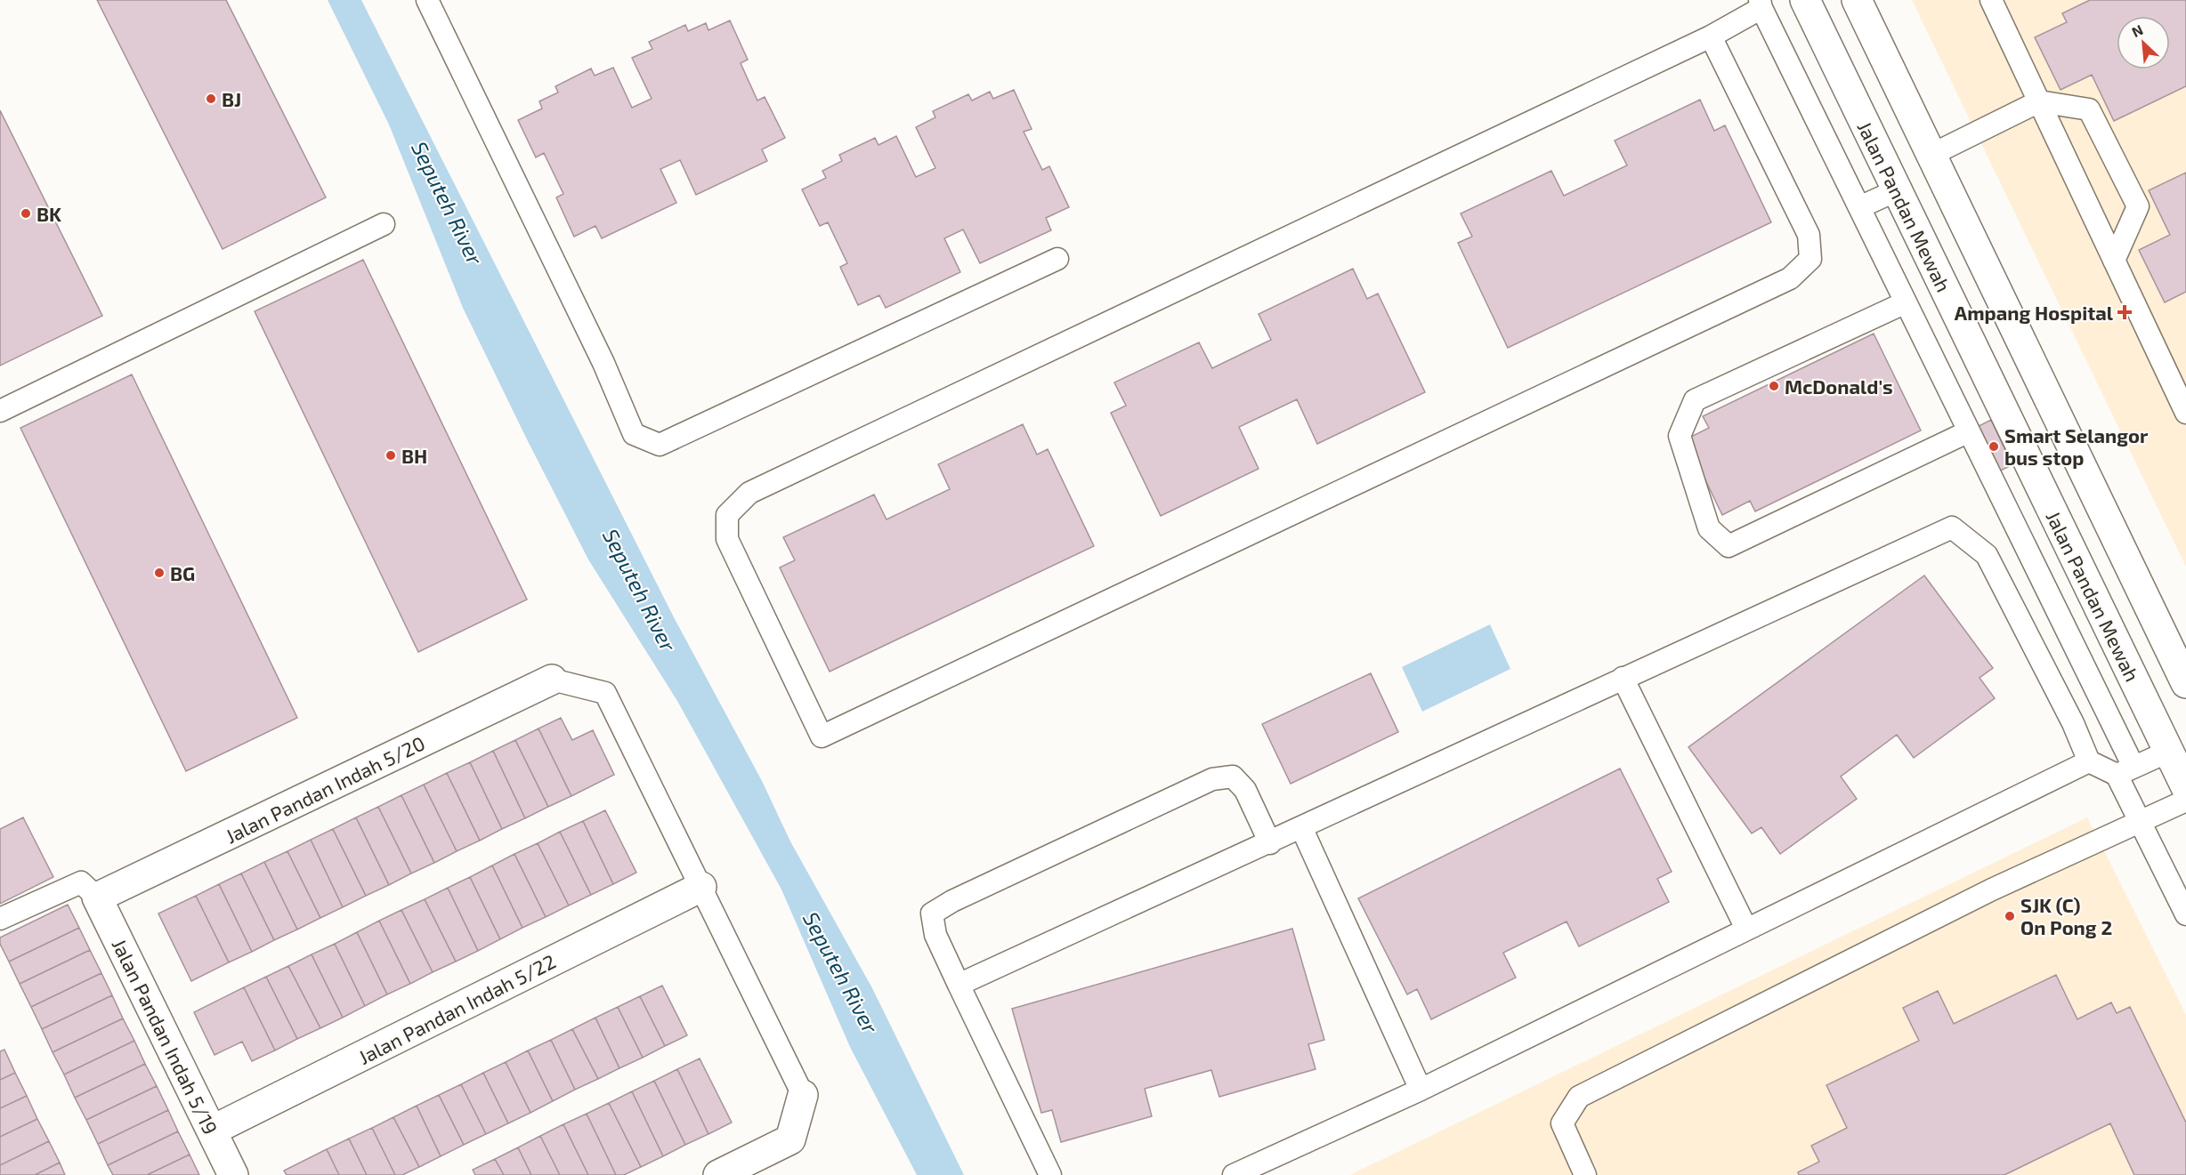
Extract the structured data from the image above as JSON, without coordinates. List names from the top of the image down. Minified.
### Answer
{"streets":{"main road":["Jalan Pandan Mewah","Jalan Pandan Indah 5/20","Jalan Pandan Indah 5/22","Jalan Pandan Indah 5/19"]},"crossings":[["Jalan Pandan Indah 5/20","Jalan Pandan Indah 5/19"],["Jalan Pandan Indah 5/22","Jalan Pandan Indah 5/19"]],"water":["Seputeh River"],"places":{"other":["BJ","BK","McDonald's","Smart Selangor bus stop","BH","BG","SJK (C) On Pong 2"],"health":["Ampang Hospital"]},"north":"top left"}
